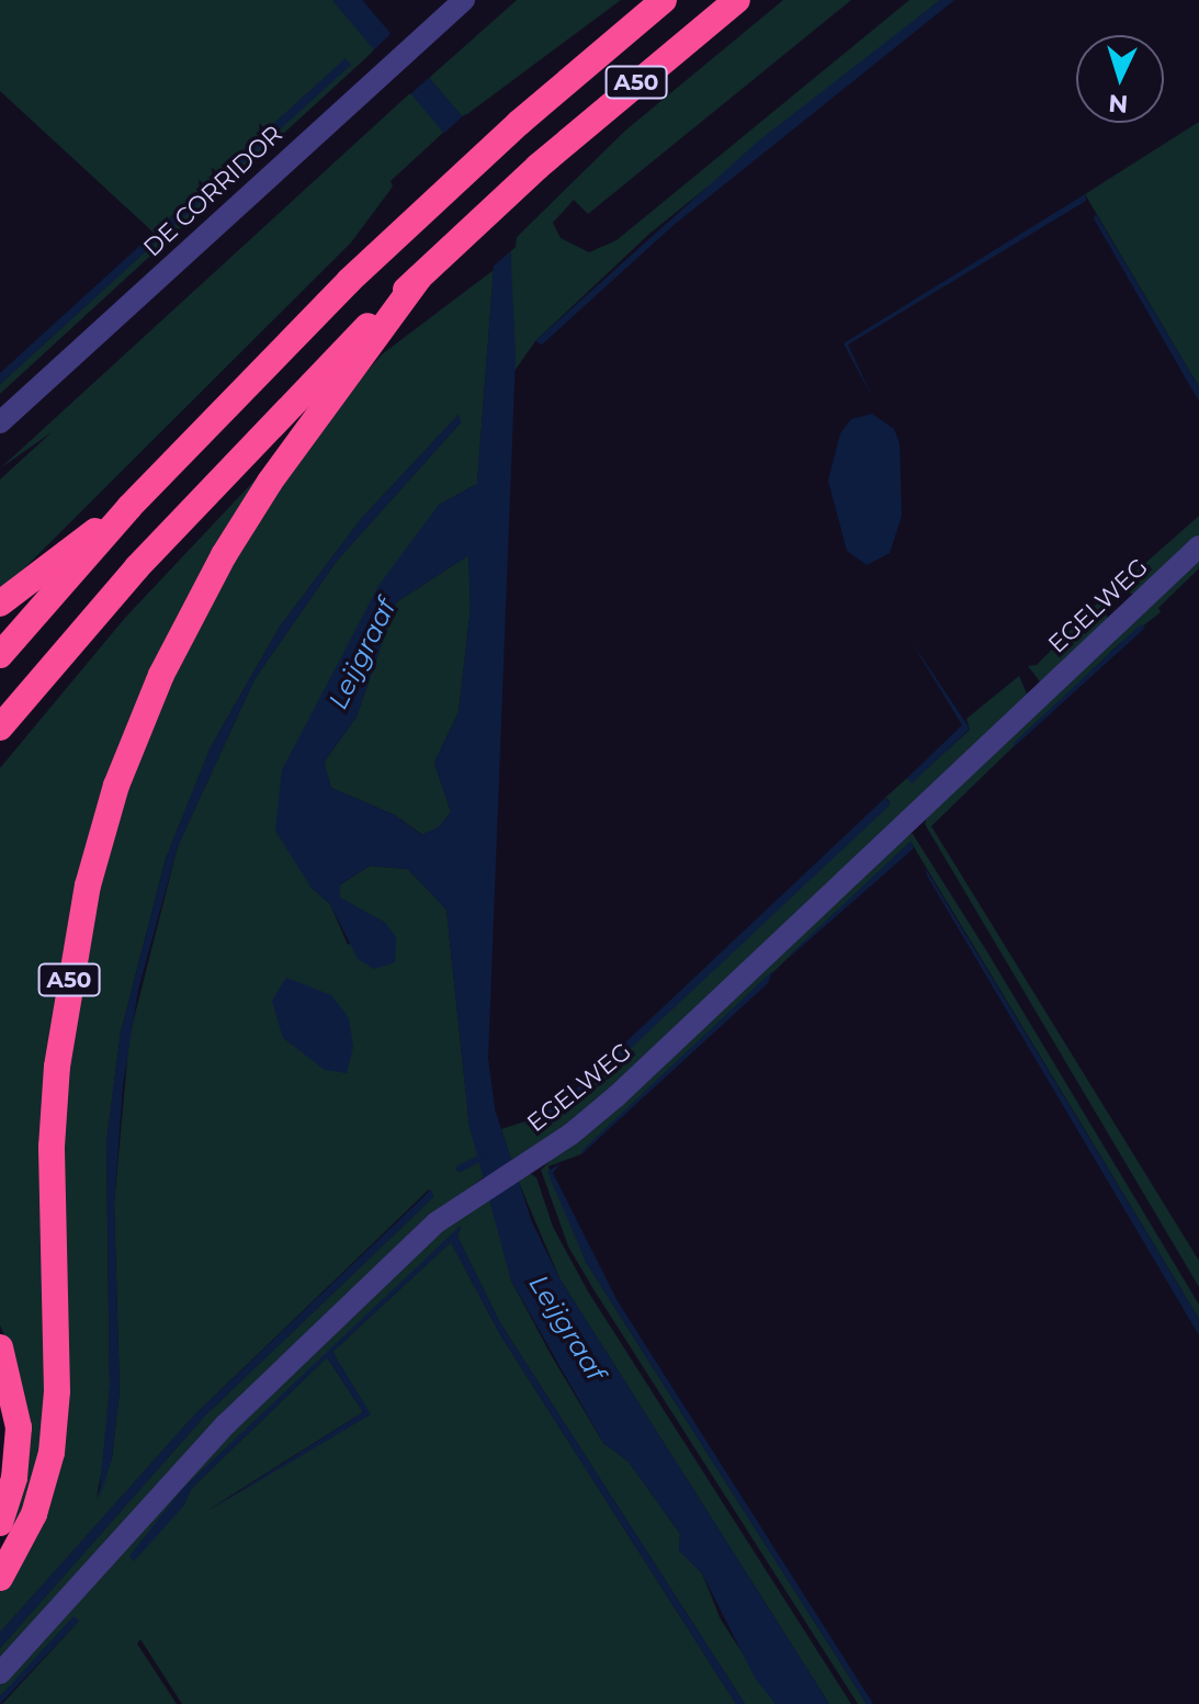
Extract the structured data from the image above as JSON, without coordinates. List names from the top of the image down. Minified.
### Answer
{"streets":{"highway":["A50"],"street":["DE CORRIDOR","EGELWEG"]},"water":["Leijgraaf"],"north":"bottom"}
